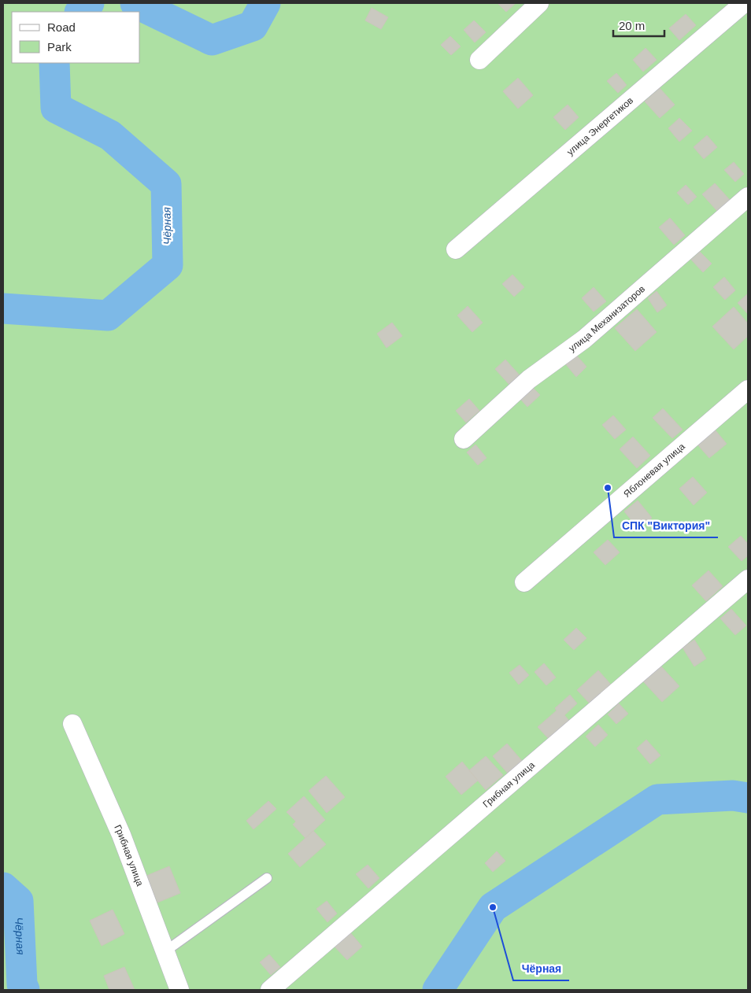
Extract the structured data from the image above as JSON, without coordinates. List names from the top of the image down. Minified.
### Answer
{"streets":{"street":["улица Энергетиков","улица Механизаторов","Яблоневая улица","Грибная улица"]},"water":["Чёрная"],"places":["СПК \"Виктория\"","Чёрная"],"legend":["Road","Park"],"scale_bar":"20 m"}
